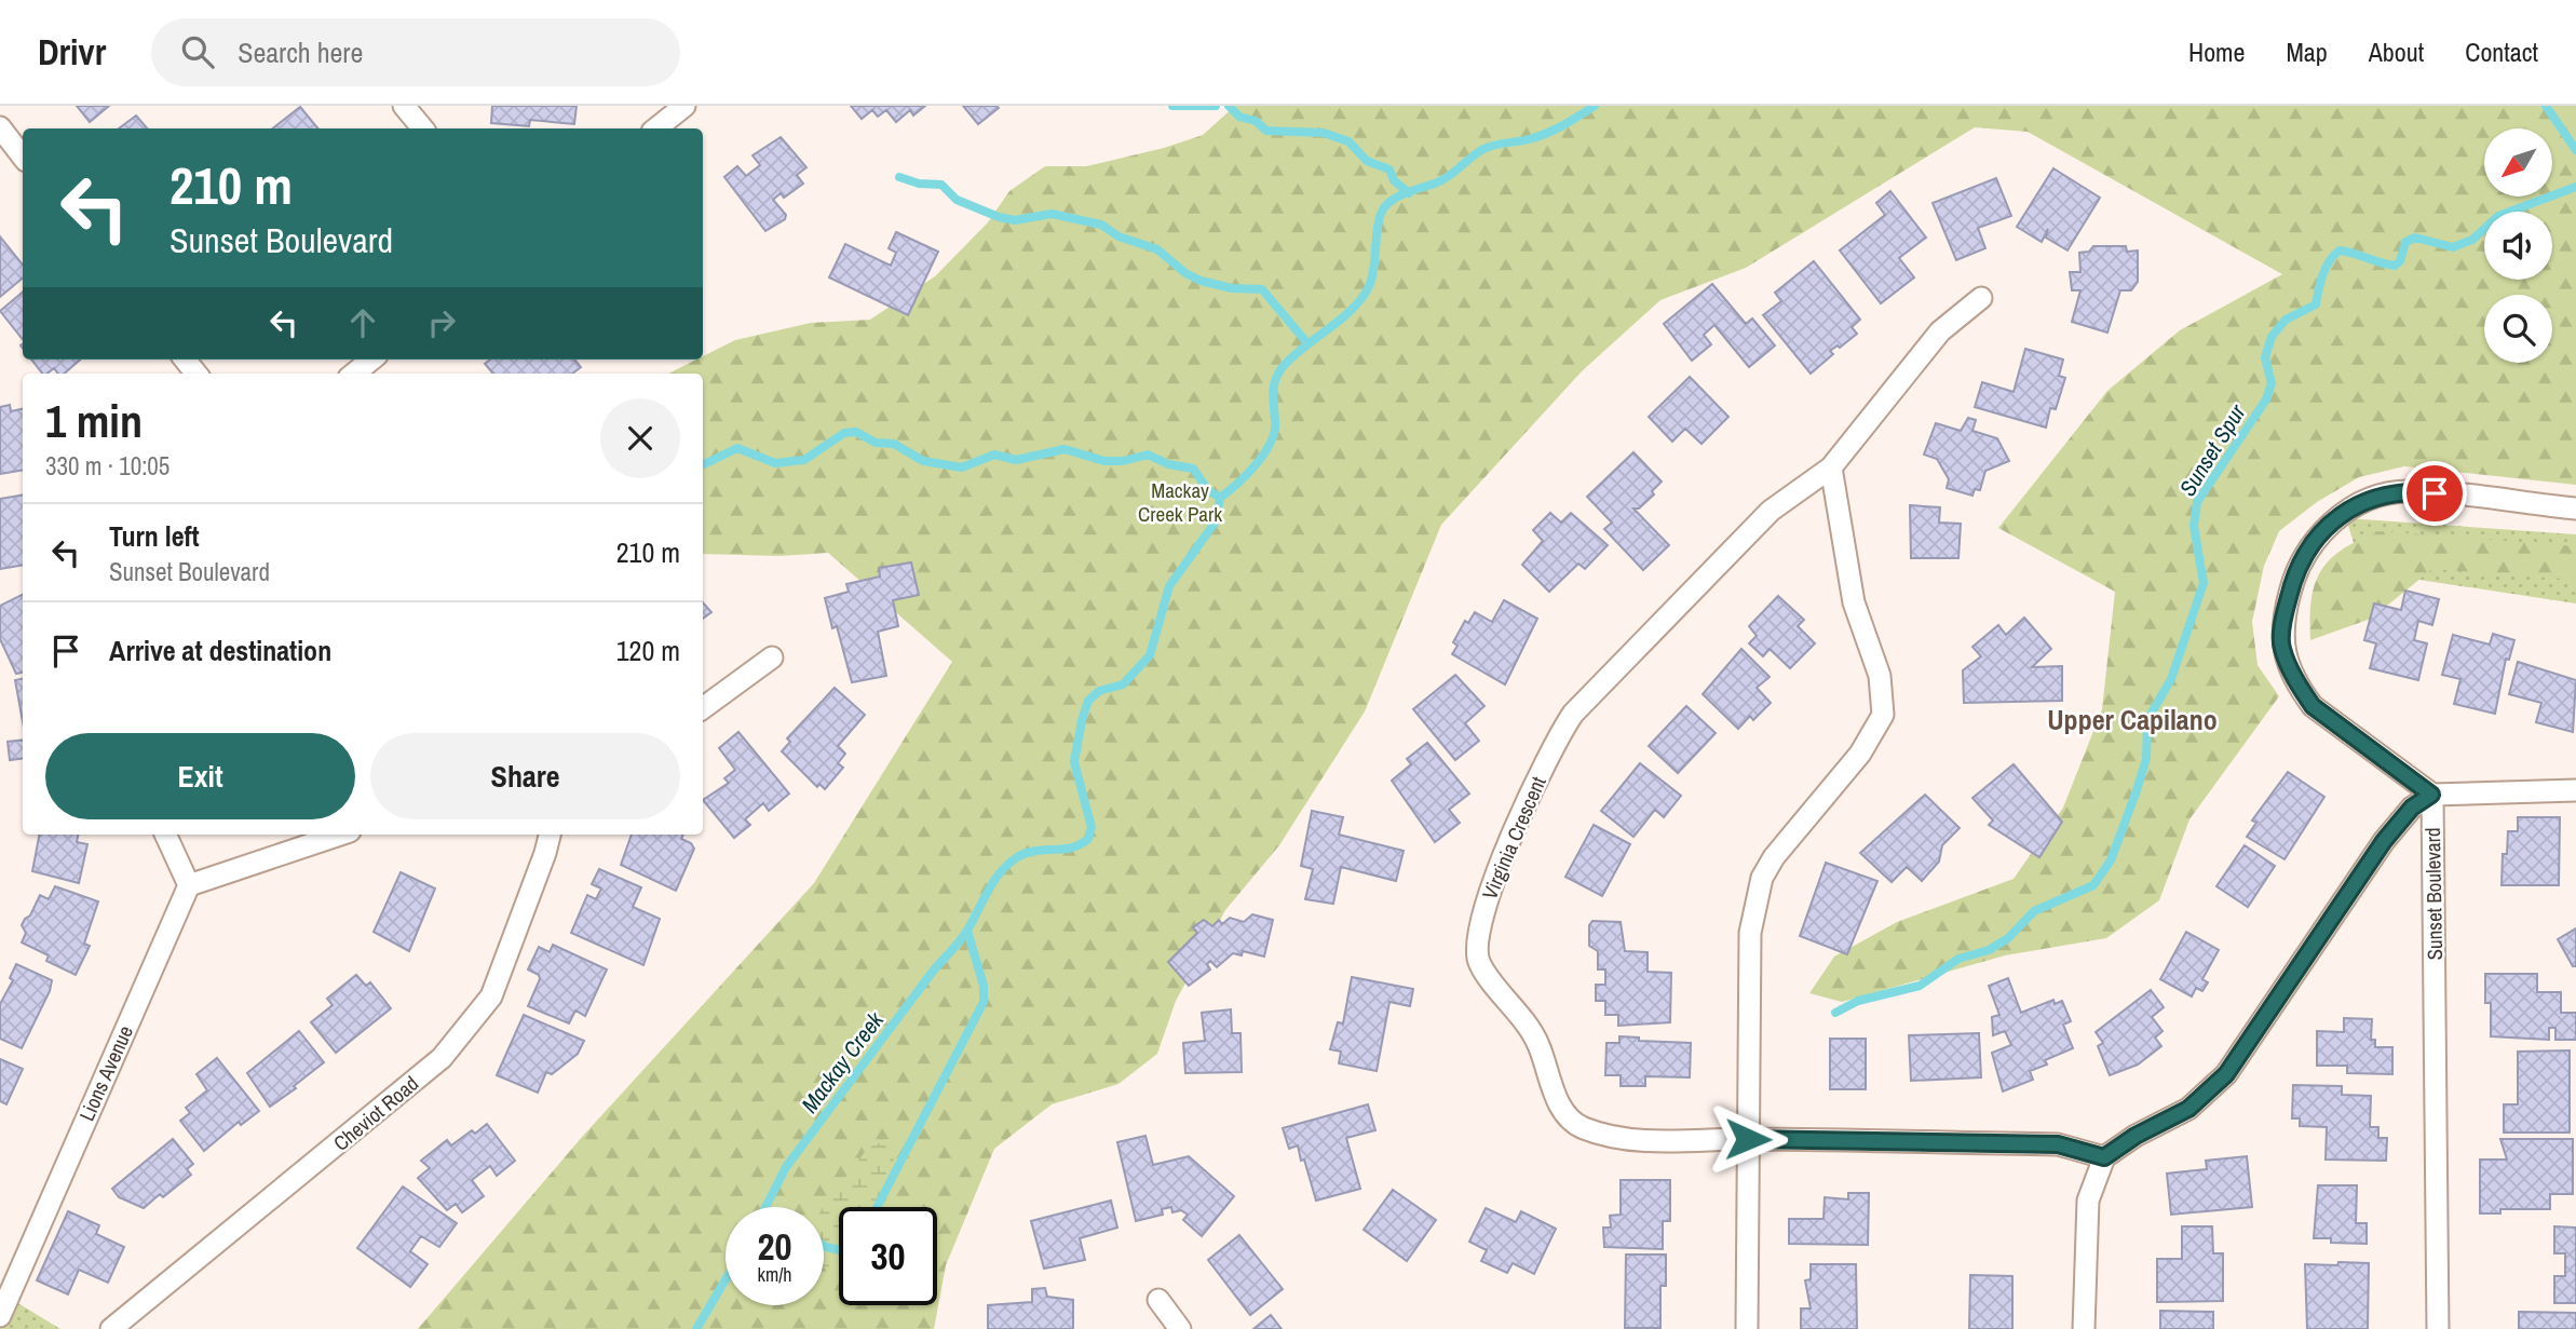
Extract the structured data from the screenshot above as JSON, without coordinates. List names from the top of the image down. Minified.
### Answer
{"streets":{"street":["Virginia Crescent","Sunset Boulevard","Lions Avenue","Cheviot Road"]},"districts":["Upper Capilano"],"water":["Sunset Spur","Mackay Creek"],"parks":["Mackay Creek Park"],"north":"bottom left","page":{"header":"Drivr","search":"Search here","nav":["Home","Map","About","Contact"],"turn":["210 m","Sunset Boulevard"],"heading":["1 min","330 m · 10:05"],"list":[{"name":"Turn left","note":"Sunset Boulevard","value":"210 m"},{"name":"Arrive at destination","value":"120 m"}],"buttons":["Exit","Share"],"speed":"20 km/h","limit":"30"}}
